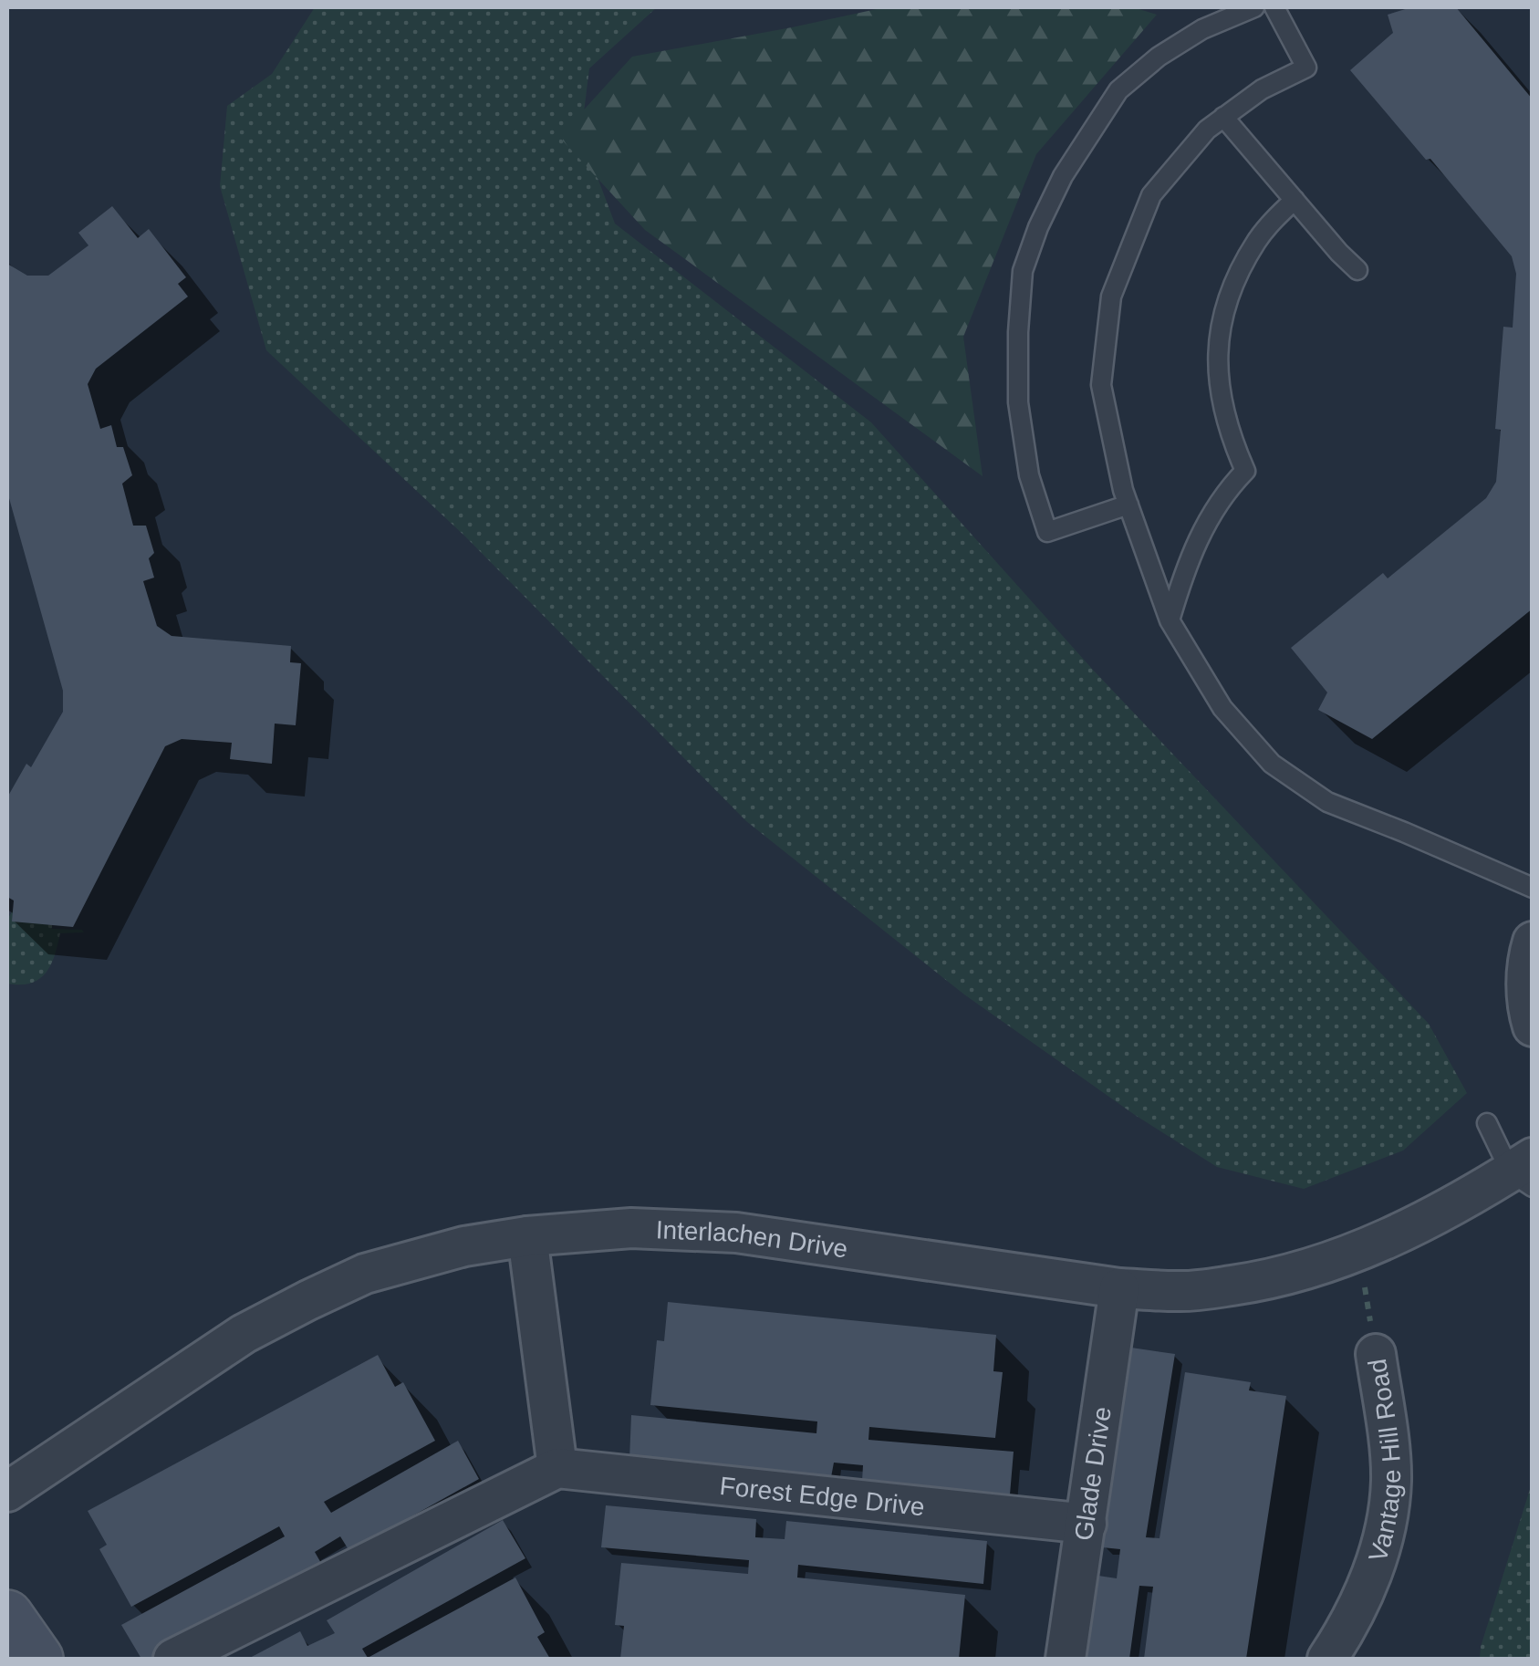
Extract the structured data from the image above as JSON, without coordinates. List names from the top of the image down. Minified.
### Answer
{"streets":{"street":["Interlachen Drive","Vantage Hill Road","Glade Drive","Forest Edge Drive"]},"crossings":[["Interlachen Drive","Vantage Hill Road"],["Interlachen Drive","Glade Drive"],["Glade Drive","Forest Edge Drive"]]}
